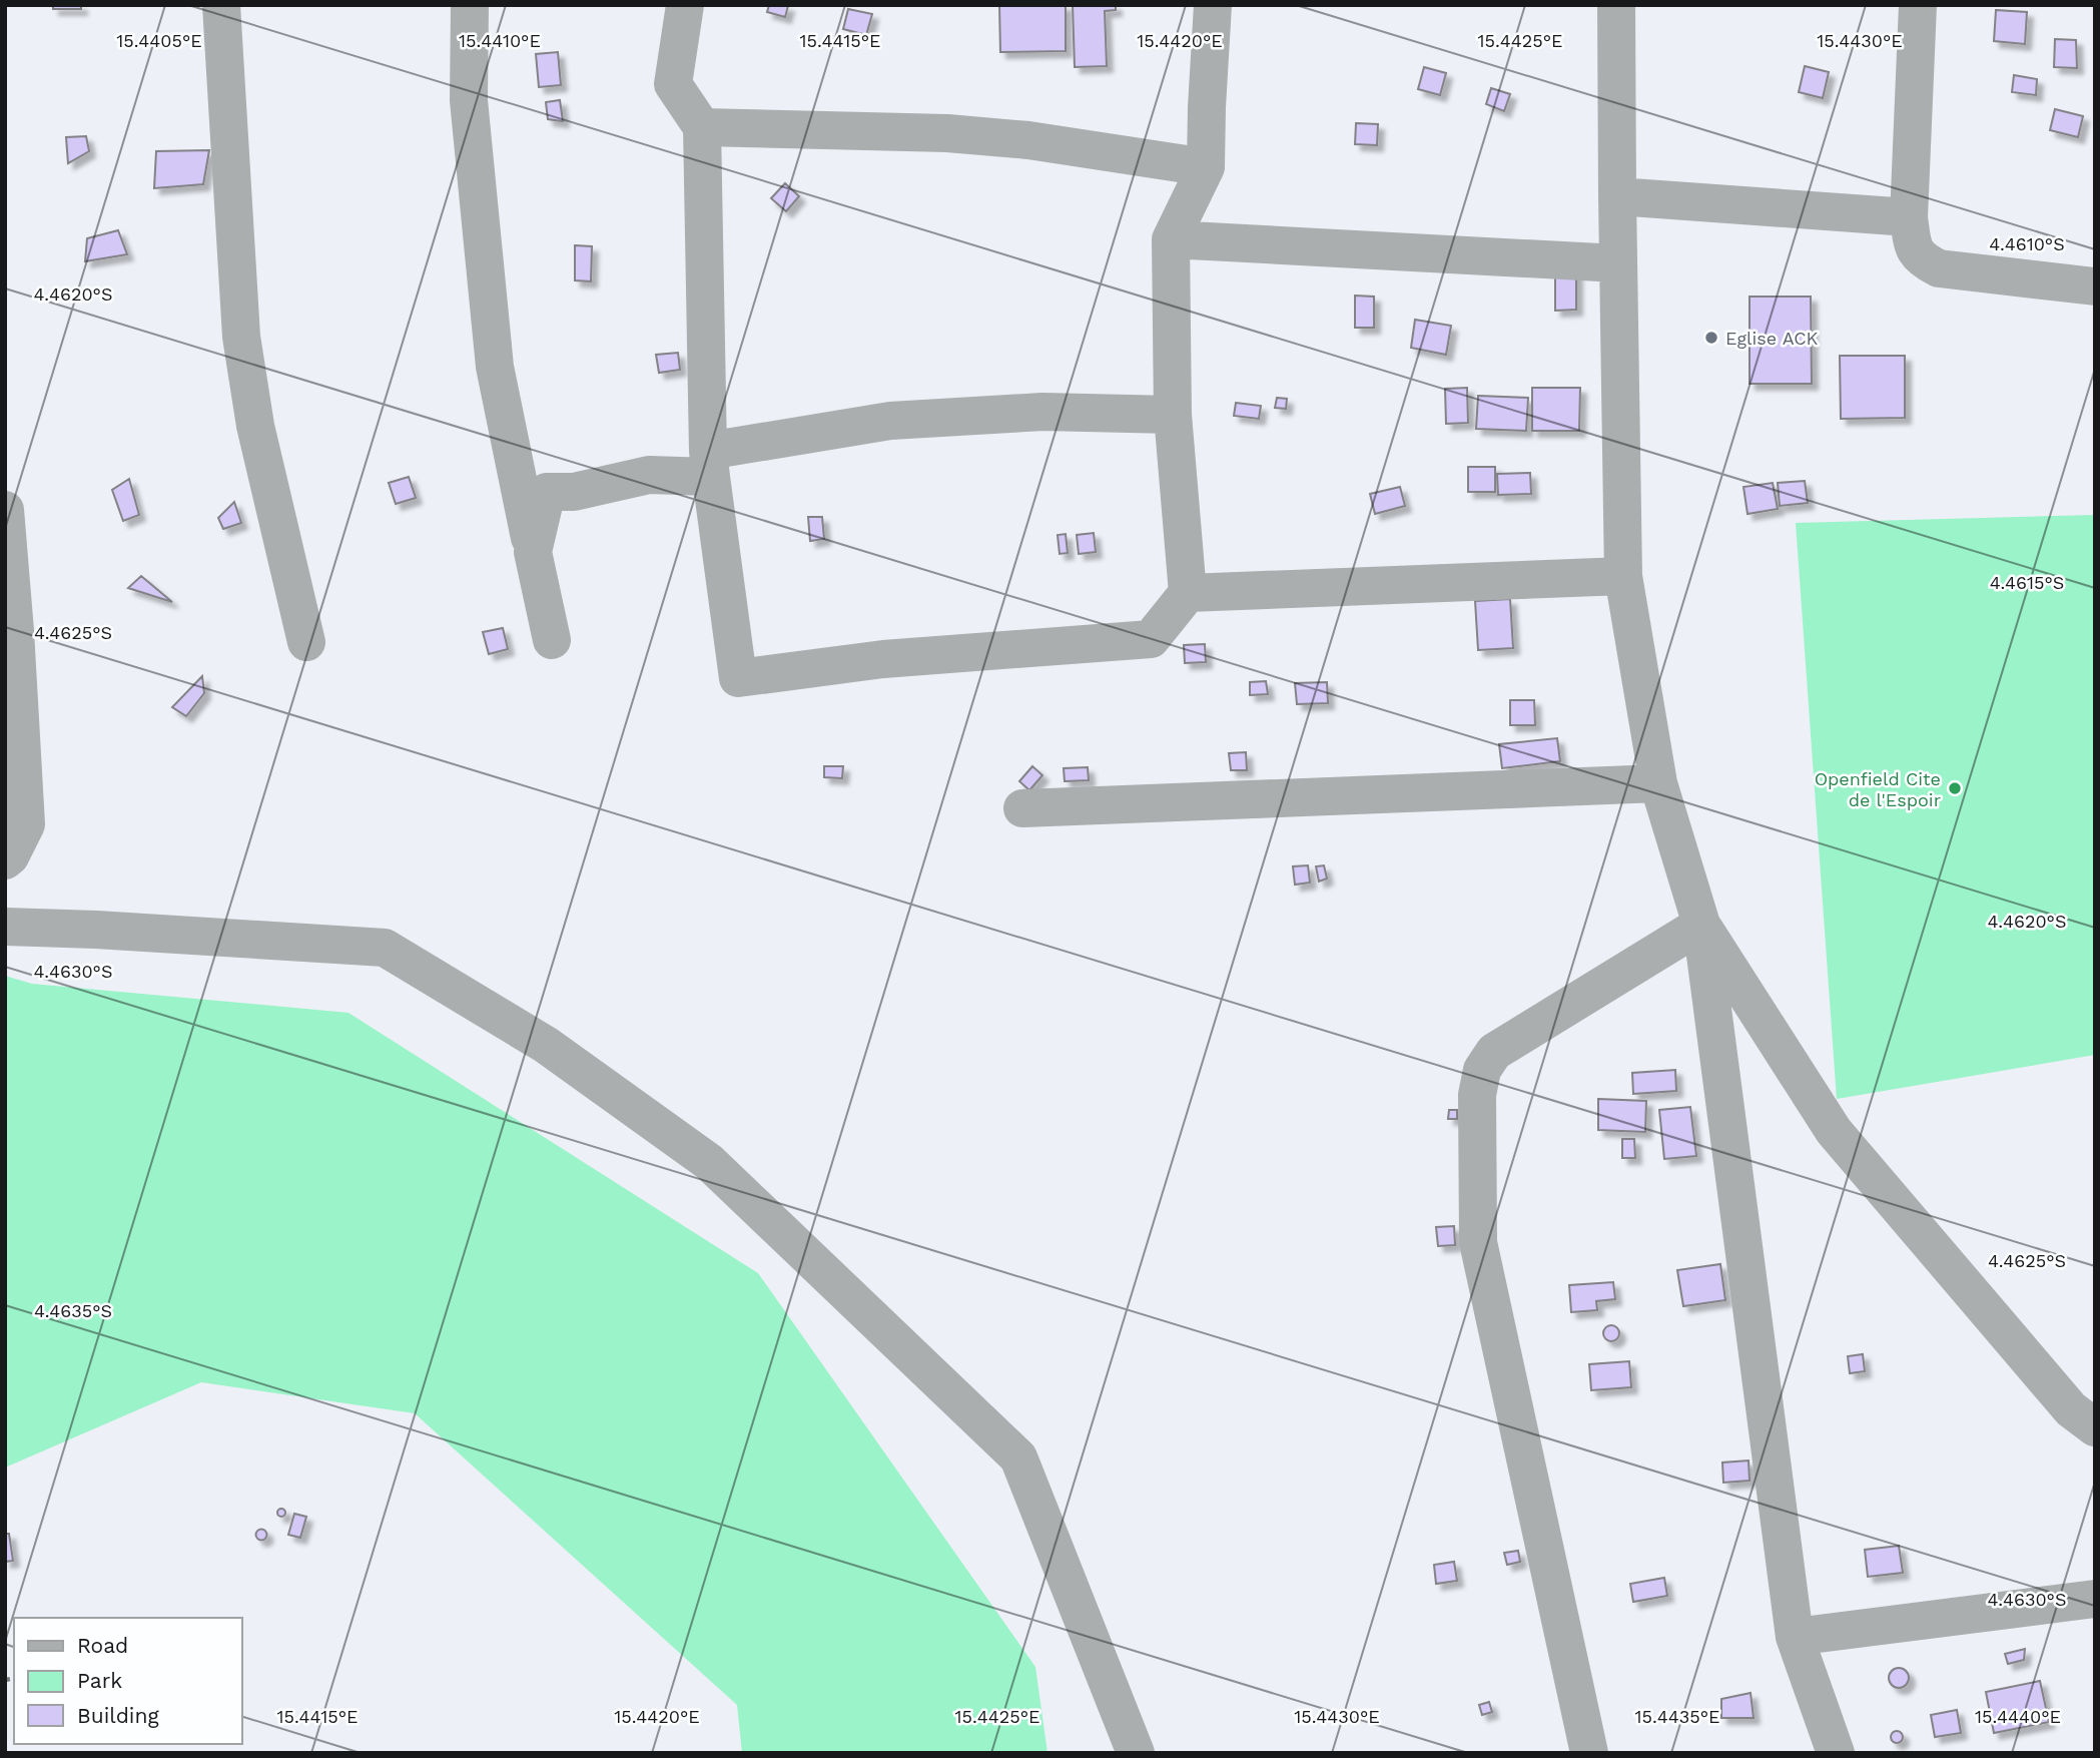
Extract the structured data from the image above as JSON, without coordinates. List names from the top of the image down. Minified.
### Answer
{"places":["Eglise ACK","Openfield Cite de l'Espoir"],"legend":["Road","Park","Building"],"coordinates":["15.4405°E","15.4410°E","15.4415°E","15.4420°E","15.4425°E","15.4430°E","4.4610°S","4.4620°S","4.4615°S","4.4625°S","4.4630°S","4.4635°S","15.4435°E","15.4440°E"]}
